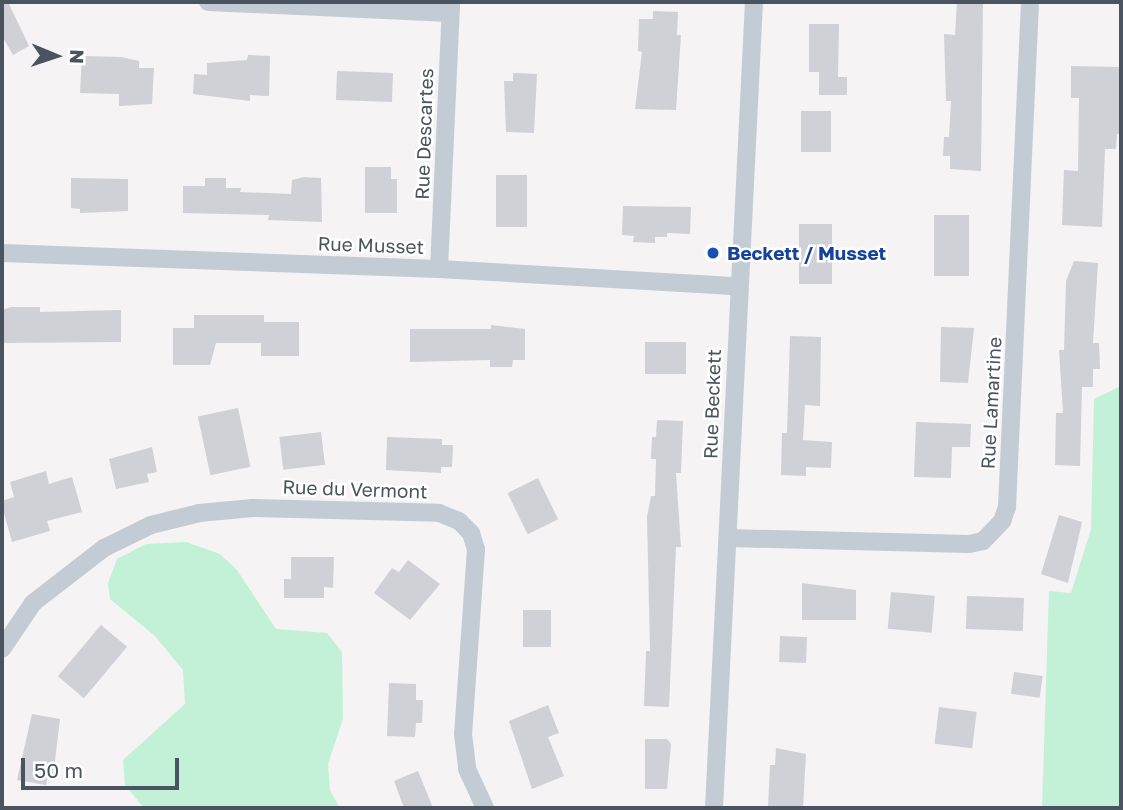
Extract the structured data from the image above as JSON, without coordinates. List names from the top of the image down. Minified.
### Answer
{"streets":{"street":["Rue Descartes","Rue Musset","Rue Lamartine","Rue Beckett","Rue du Vermont"]},"crossings":[["Rue Descartes","Rue Musset"],["Rue Musset","Rue Beckett"],["Rue Lamartine","Rue Beckett"]],"places":["Beckett / Musset"],"scale_bar":"50 m","north":"right"}
